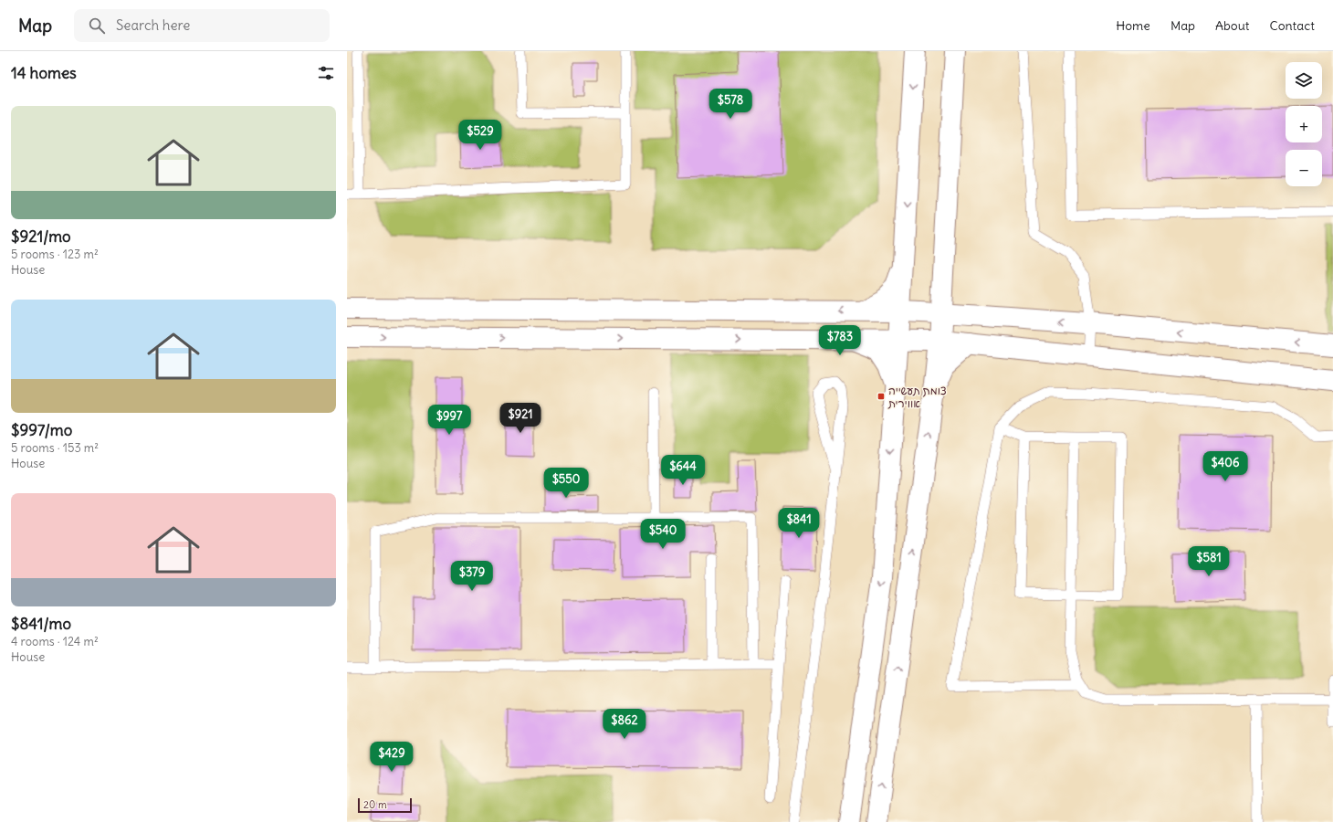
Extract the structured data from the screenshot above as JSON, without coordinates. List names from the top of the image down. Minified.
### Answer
{"places":{"transit":["צומת תעשייה אווירית"]},"scale_bar":"20 m","page":{"header":"Map","search":"Search here","nav":["Home","Map","About","Contact"],"heading":"14 homes","map_buttons":["+","−"],"price":["$578","$529","$783","$921","$997","$406","$644","$550","$841","$540","$581","$379","$862","$429"],"list":[{"name":"$921/mo","note":"5 rooms · 123 m² · House"},{"name":"$997/mo","note":"5 rooms · 153 m² · House"},{"name":"$841/mo","note":"4 rooms · 124 m² · House"}],"scale":"20 m"}}
